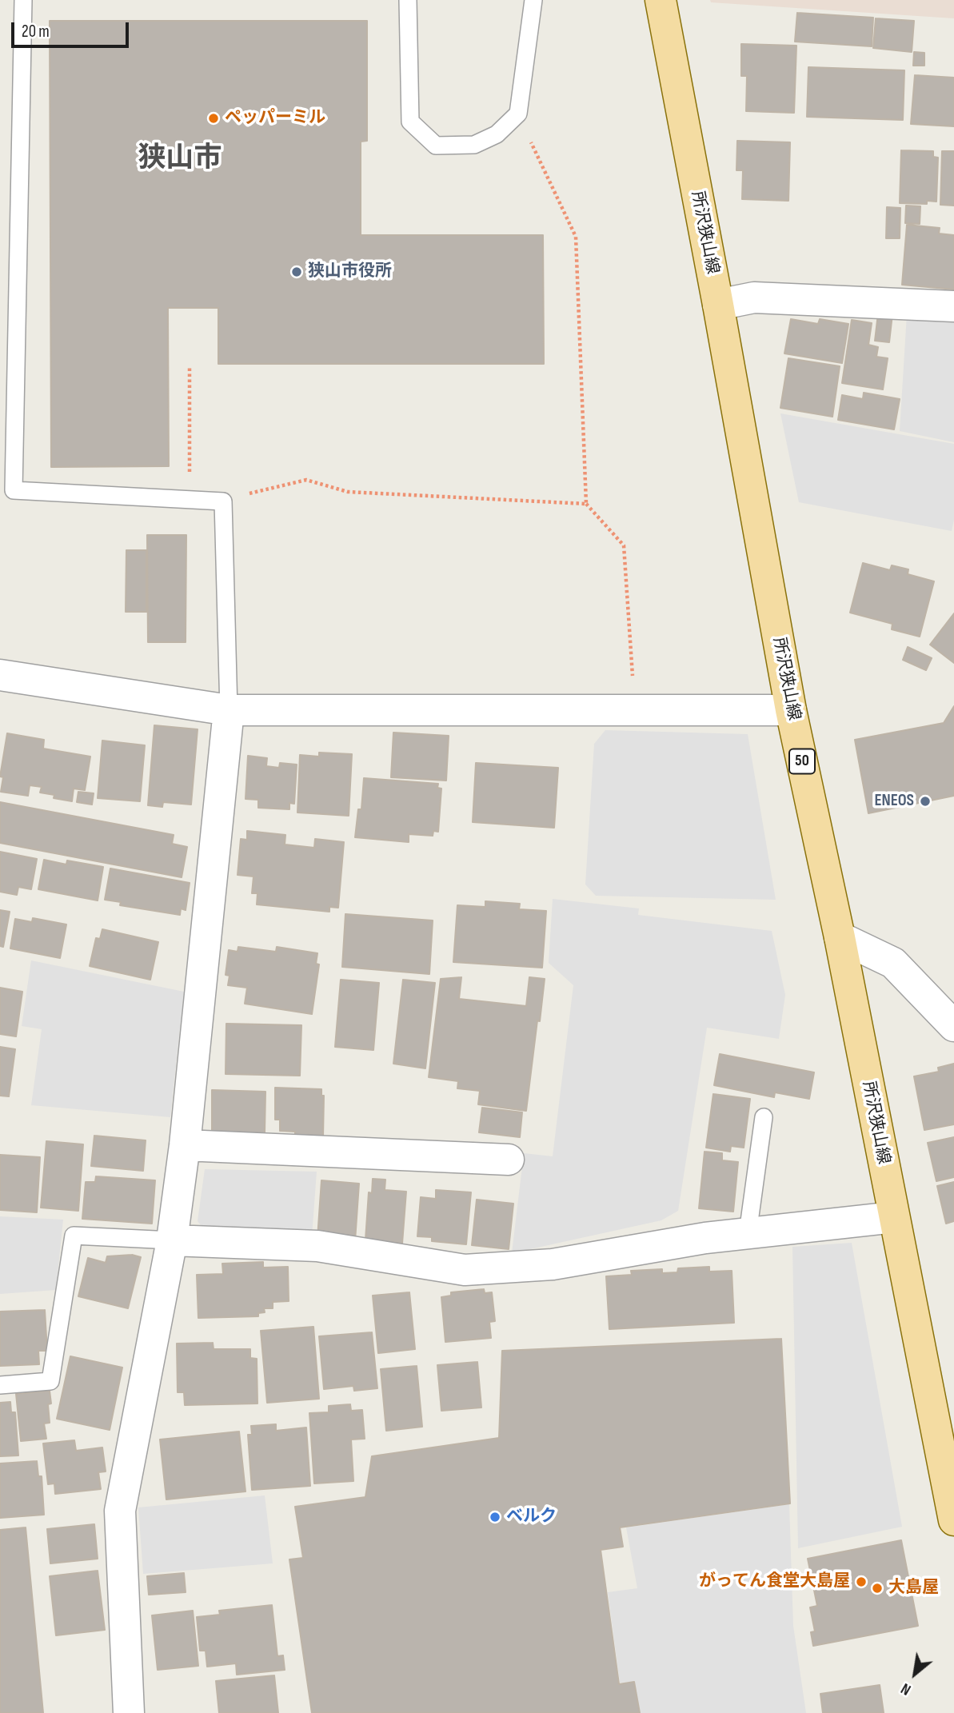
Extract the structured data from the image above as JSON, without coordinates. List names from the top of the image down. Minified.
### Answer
{"streets":{"main road":["所沢狭山線","50"]},"districts":["狭山市"],"places":["ペッパーミル","狭山市役所","ENEOS","ベルク","がってん食堂大島屋","大島屋"],"scale_bar":"20 m","north":"bottom left"}
